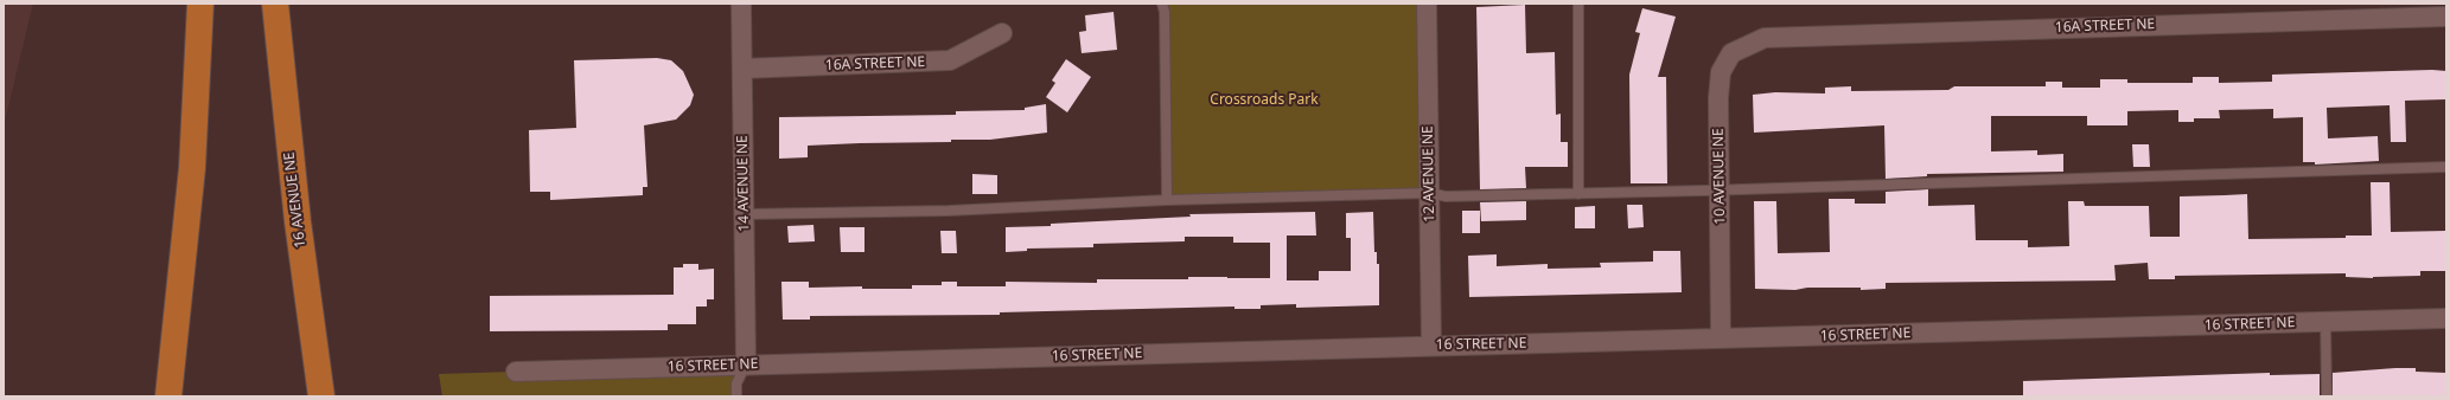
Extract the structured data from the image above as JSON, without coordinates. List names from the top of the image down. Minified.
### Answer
{"streets":{"highway":["16 AVENUE NE"],"street":["16A STREET NE","12 AVENUE NE","10 AVENUE NE","14 AVENUE NE","16 STREET NE"]},"crossings":[["16A STREET NE","10 AVENUE NE"],["16A STREET NE","14 AVENUE NE"],["12 AVENUE NE","16 STREET NE"],["10 AVENUE NE","16 STREET NE"],["14 AVENUE NE","16 STREET NE"]],"parks":["Crossroads Park"]}
